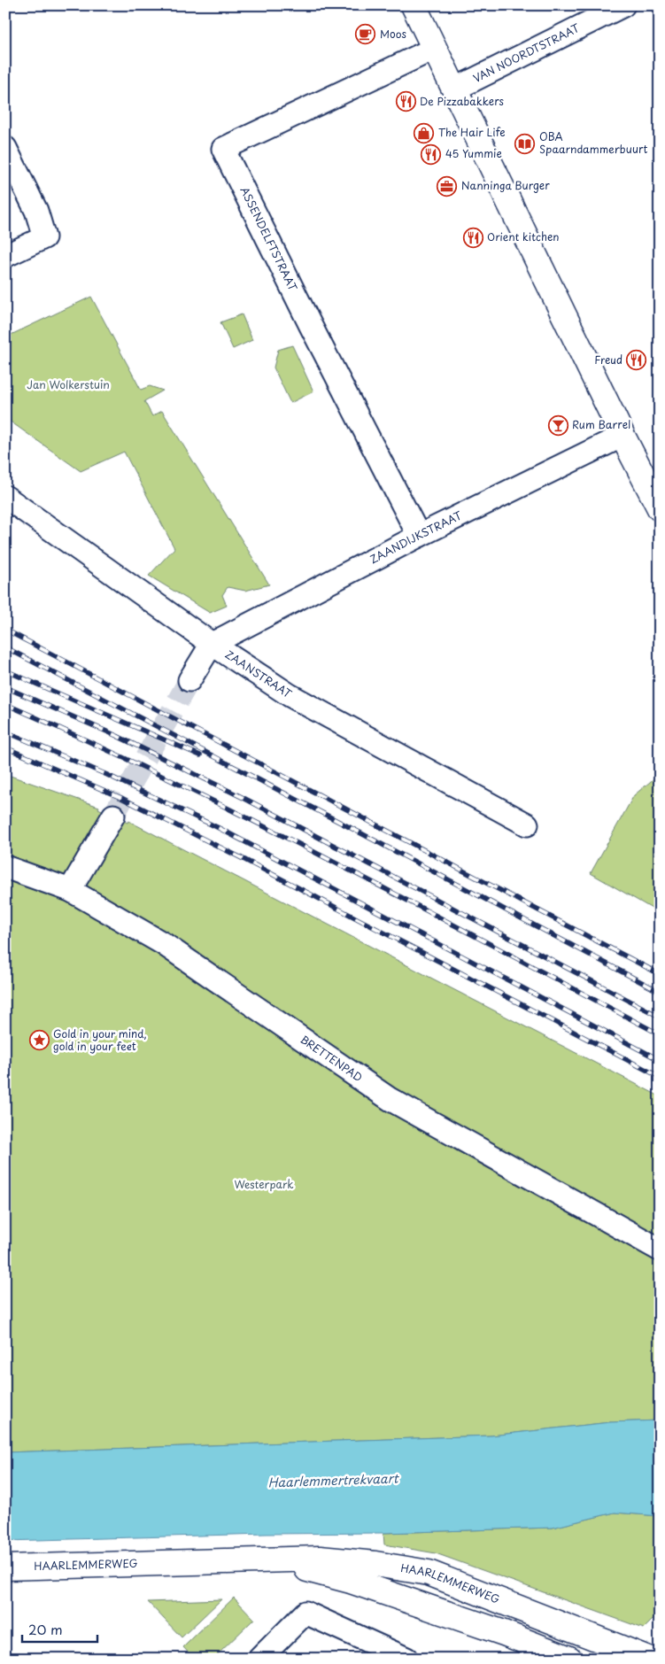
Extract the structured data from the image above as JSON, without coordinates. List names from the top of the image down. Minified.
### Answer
{"streets":{"main road":["HAARLEMMERWEG"],"street":["VAN NOORDTSTRAAT","ASSENDELFTSTRAAT","ZAANDIJKSTRAAT","ZAANSTRAAT","BRETTENPAD"]},"crossings":[["ASSENDELFTSTRAAT","ZAANDIJKSTRAAT"],["ZAANDIJKSTRAAT","ZAANSTRAAT"]],"water":["Haarlemmertrekvaart"],"parks":["Jan Wolkerstuin","Westerpark"],"places":{"cafe":["Moos"],"restaurant":["De Pizzabakkers","45 Yummie","Orient kitchen","Freud"],"shop":["The Hair Life"],"library":["OBA Spaarndammerbuurt"],"office":["Nanninga Burger"],"bar":["Rum Barrel"],"place":["Gold in your mind, gold in your feet"]},"scale_bar":"20 m"}
